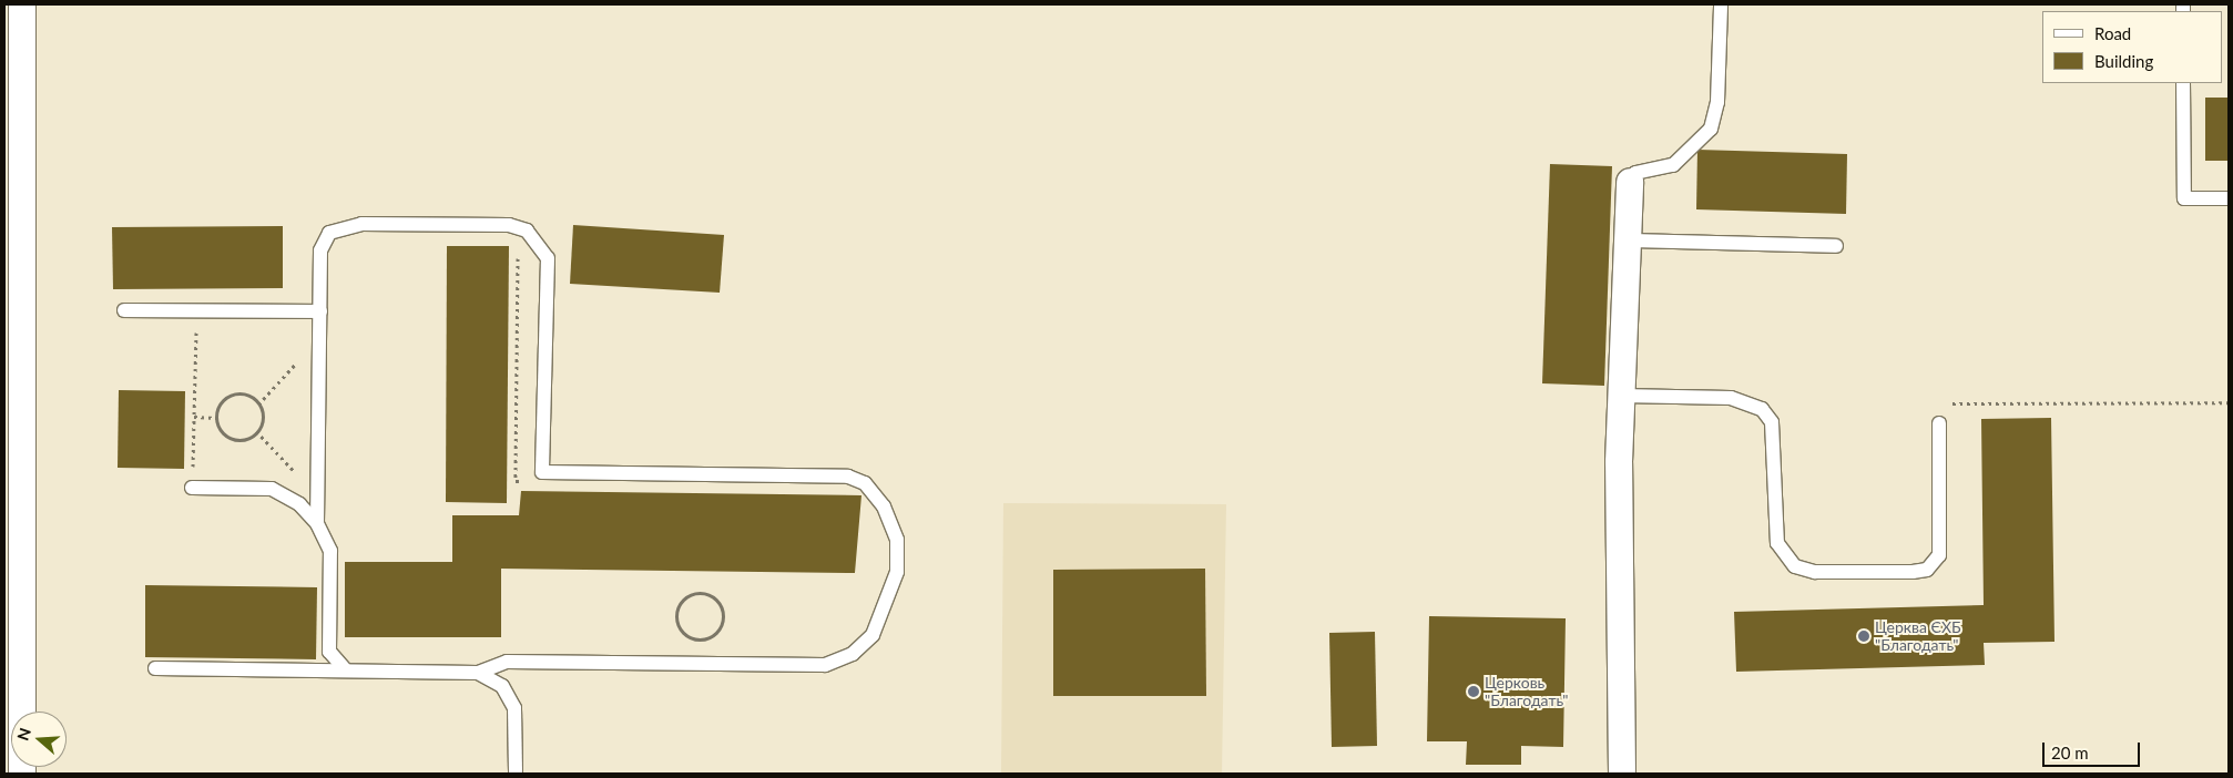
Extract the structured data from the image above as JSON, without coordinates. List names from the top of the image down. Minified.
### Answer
{"places":["Церква ЄХБ \"Благодать\"","Церковь \"Благодать\""],"legend":["Road","Building"],"scale_bar":"20 m","north":"left"}
